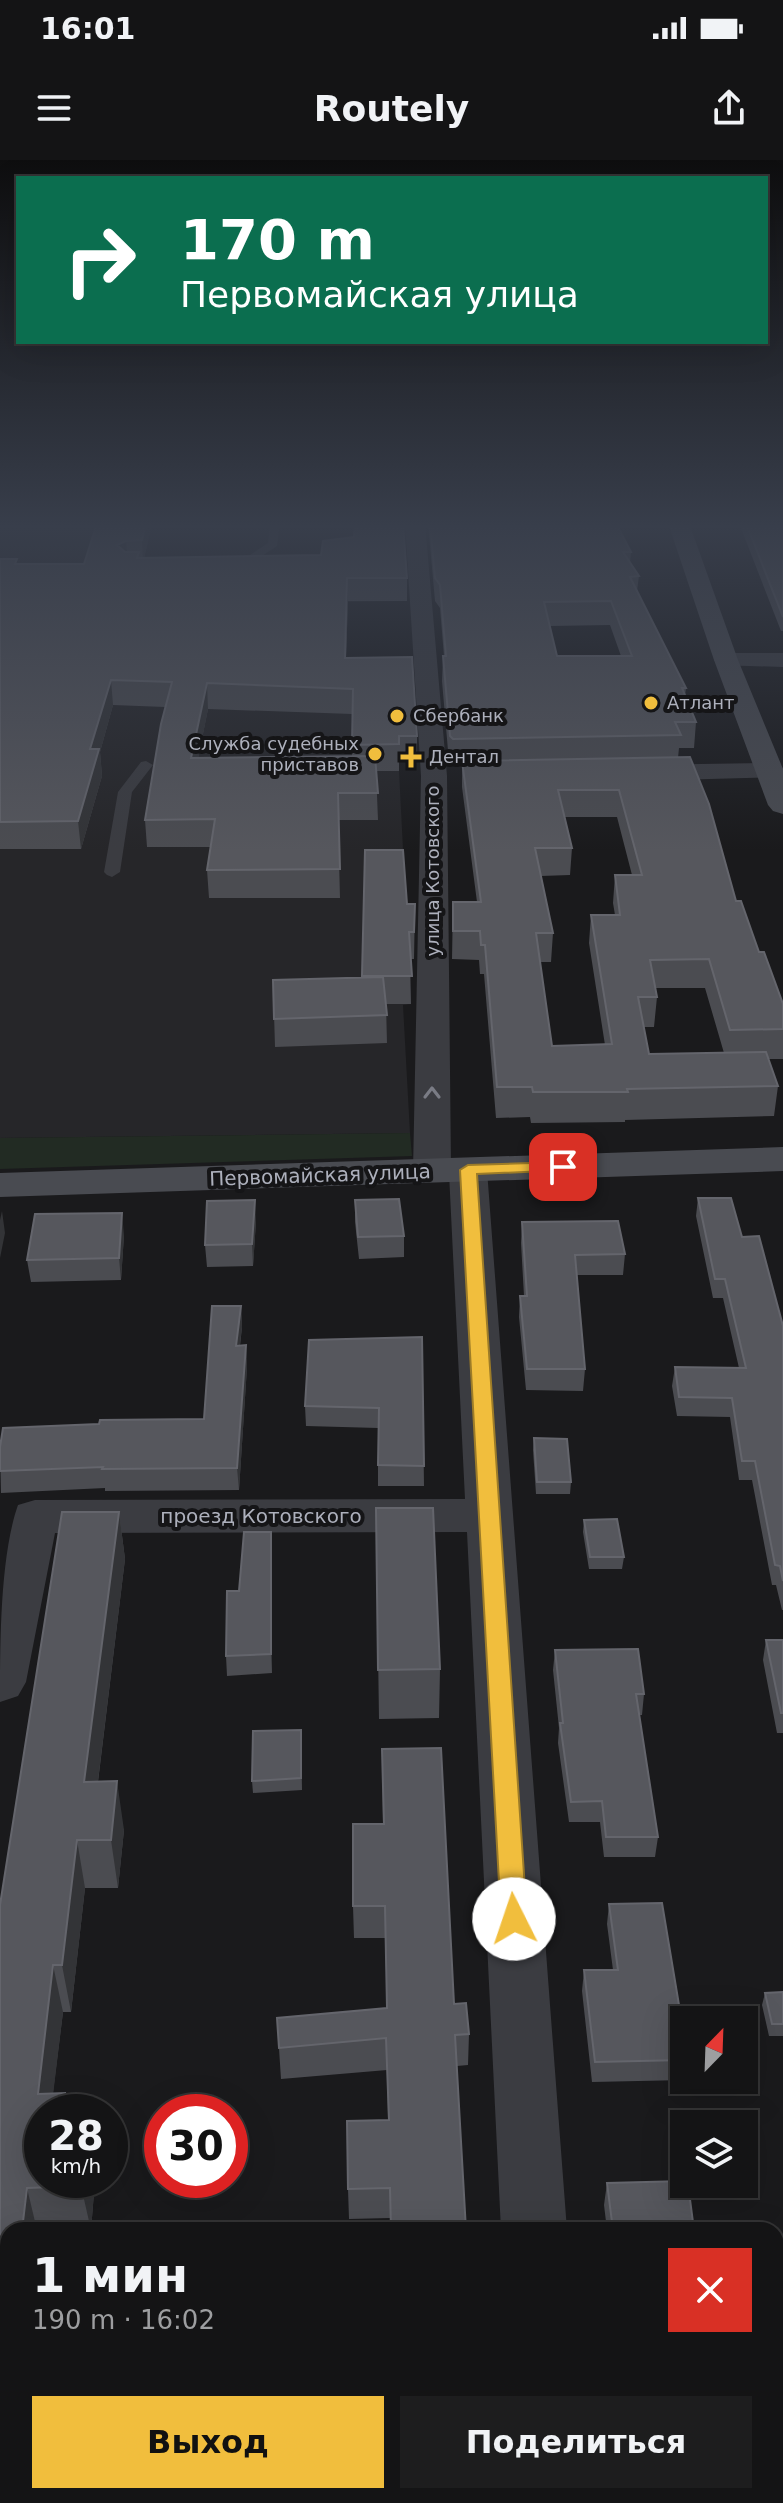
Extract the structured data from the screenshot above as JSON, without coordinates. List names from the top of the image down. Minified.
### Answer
{"streets":{"street":["улица Котовского","Первомайская улица","проезд Котовского"]},"crossings":[["улица Котовского","Первомайская улица"],["улица Котовского","проезд Котовского"]],"places":{"other":["Атлант","Сбербанк","Служба судебных приставов"],"health":["Дентал"]},"north":"top right","page":{"status":"16:01","header":"Routely","turn":["170 m","Первомайская улица"],"speed":"28 km/h","limit":"30","heading":["1 мин","190 m · 16:02"],"buttons":["Выход","Поделиться"]}}
